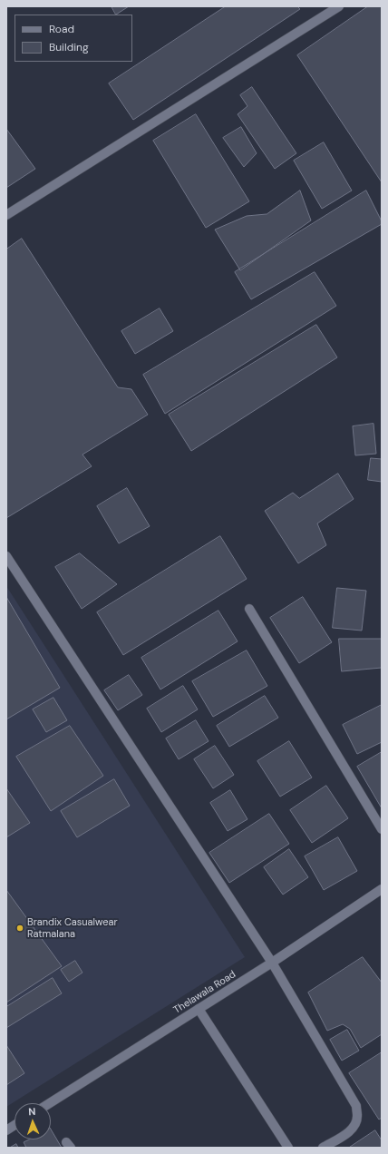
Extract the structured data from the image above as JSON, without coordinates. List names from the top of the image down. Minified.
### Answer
{"streets":{"street":["Thelawala Road"]},"places":["Brandix Casualwear Ratmalana"],"legend":["Road","Building"],"north":"top"}
